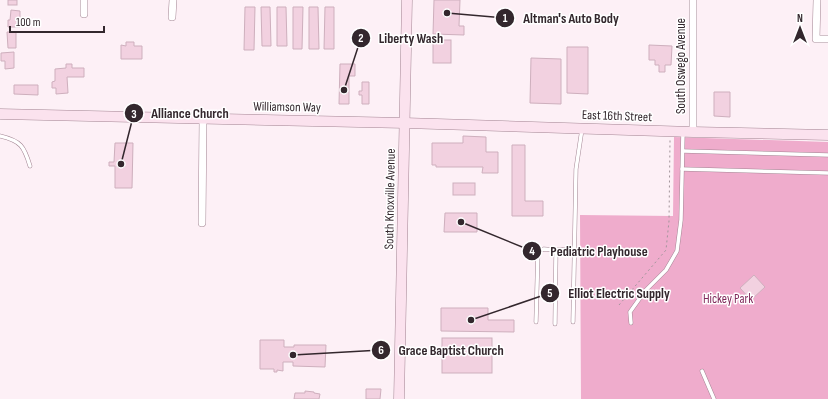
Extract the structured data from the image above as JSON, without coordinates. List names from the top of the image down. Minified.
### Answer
{"streets":{"street":["South Oswego Avenue","Williamson Way","East 16th Street","South Knoxville Avenue"]},"crossings":[["South Oswego Avenue","East 16th Street"],["Williamson Way","East 16th Street"],["Williamson Way","South Knoxville Avenue"],["East 16th Street","South Knoxville Avenue"]],"parks":["Hickey Park"],"places":["Altman's Auto Body","Liberty Wash","Alliance Church","Pediatric Playhouse","Elliot Electric Supply","Grace Baptist Church"],"scale_bar":"100 m","north":"top"}
